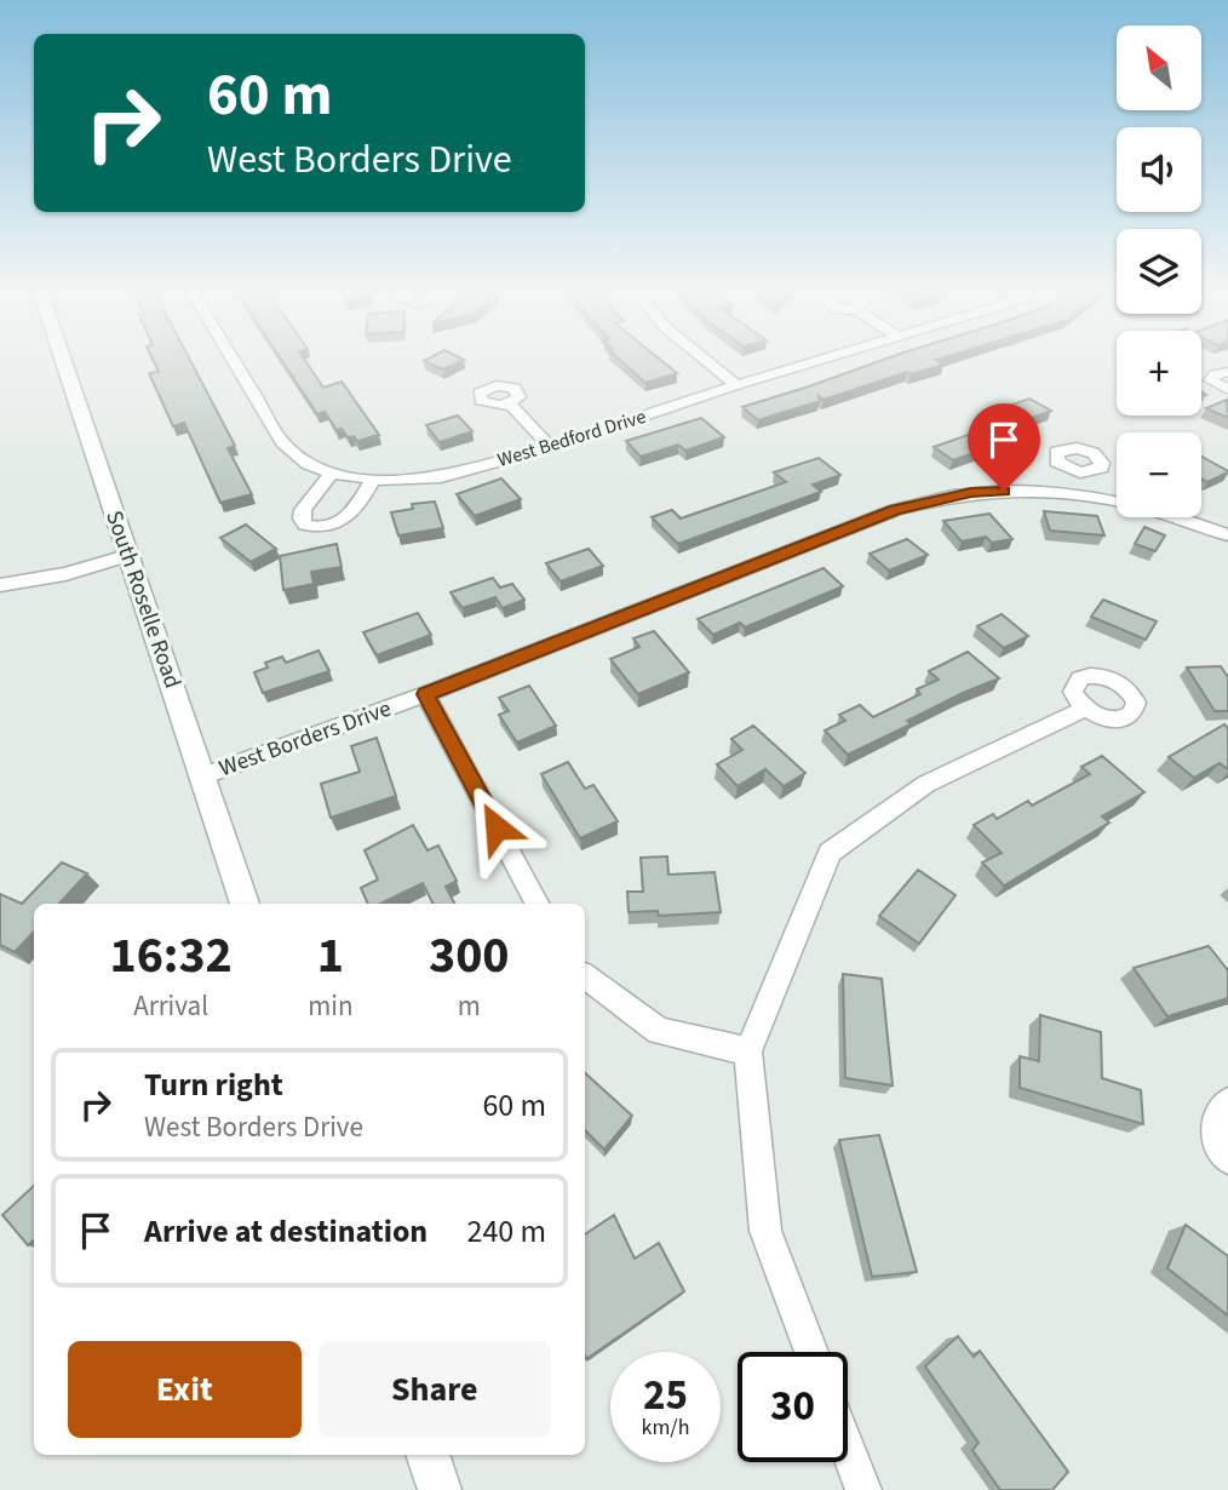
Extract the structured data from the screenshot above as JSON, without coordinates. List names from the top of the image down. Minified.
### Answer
{"streets":{"main road":["South Roselle Road"],"street":["West Bedford Drive","West Borders Drive"]},"crossings":[["South Roselle Road","West Borders Drive"]],"north":"top left","page":{"map_buttons":["+","−"],"turn":["60 m","West Borders Drive"],"eta":["16:32","Arrival","1","min","300","m"],"list":[{"name":"Turn right","note":"West Borders Drive","value":"60 m"},{"name":"Arrive at destination","value":"240 m"}],"buttons":["Exit","Share"],"speed":"25 km/h","limit":"30"}}
